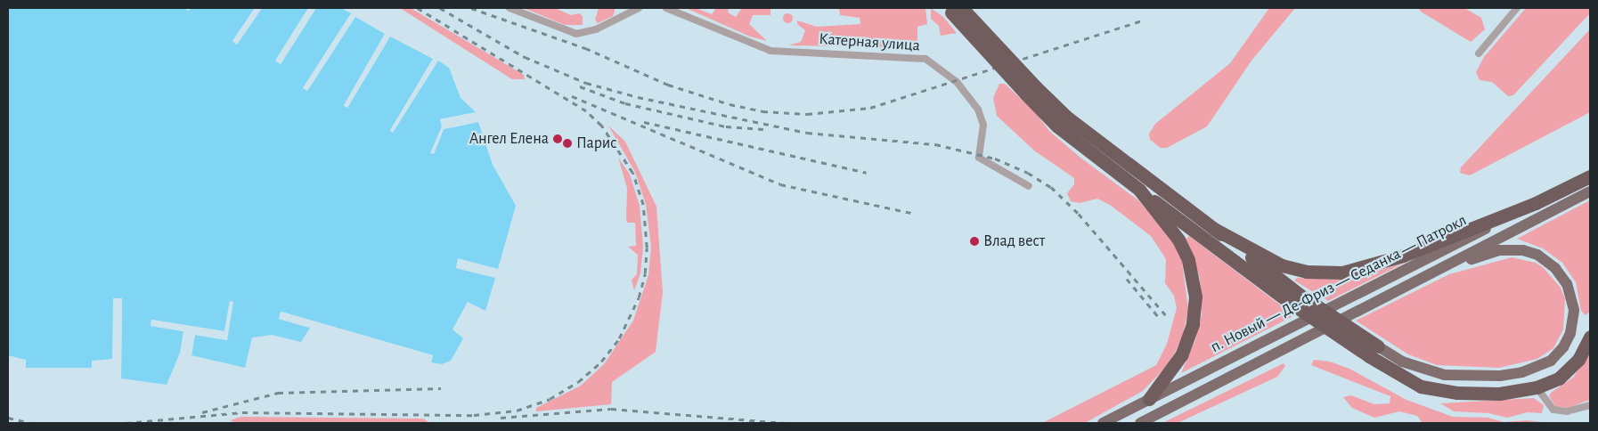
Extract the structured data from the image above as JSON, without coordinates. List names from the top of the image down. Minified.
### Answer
{"streets":{"highway":["п. Новый — Де-Фриз — Седанка — Патрокл"],"street":["Катерная улица"]},"places":["Ангел Елена","Парис","Влад вест"]}
